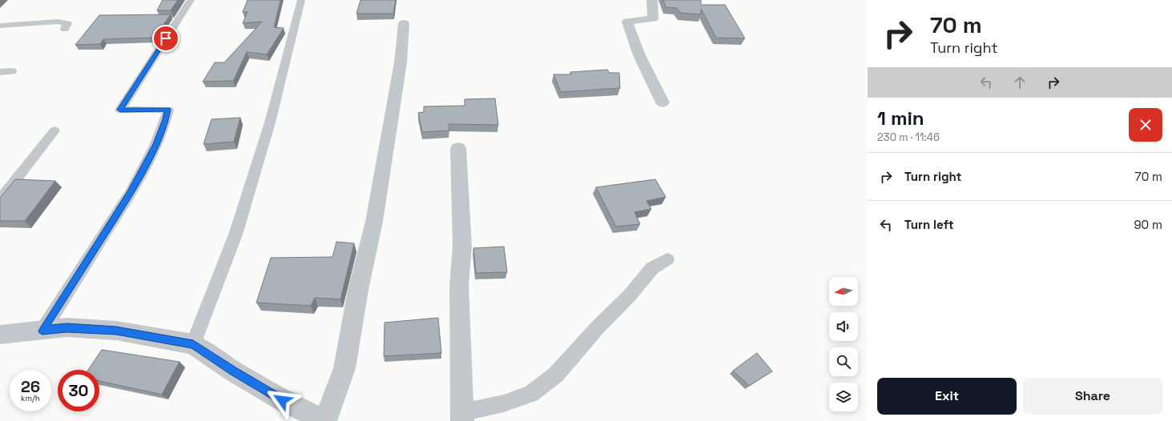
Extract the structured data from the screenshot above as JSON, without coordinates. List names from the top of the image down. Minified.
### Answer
{"north":"left","page":{"turn":["70 m","Turn right"],"heading":["1 min","230 m · 11:46"],"list":[{"name":"Turn right","value":"70 m"},{"name":"Turn left","value":"90 m"}],"speed":"26 km/h","limit":"30","buttons":["Exit","Share"]}}
